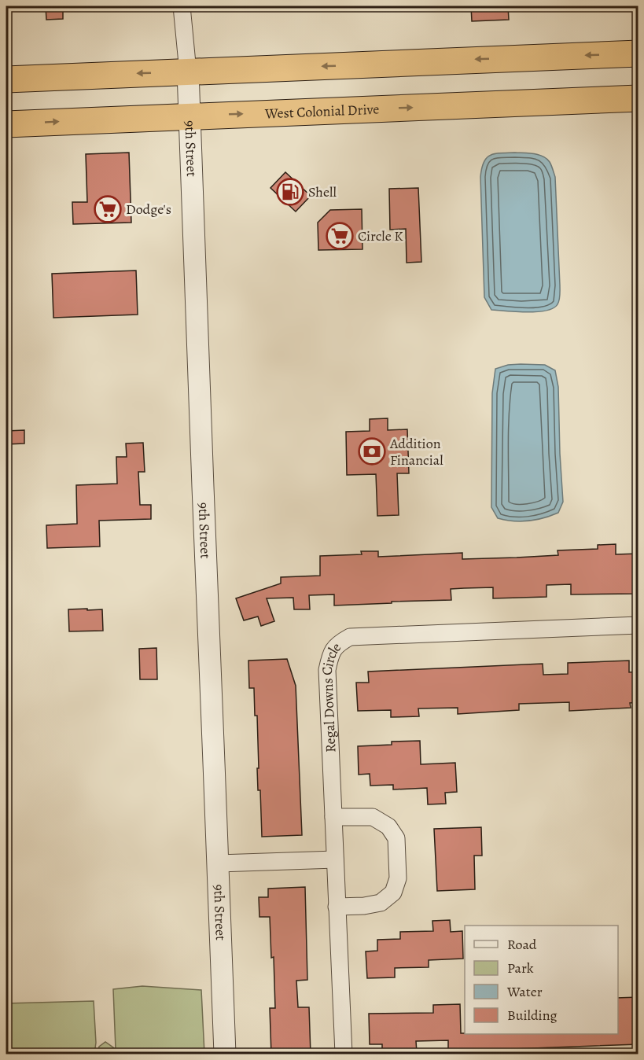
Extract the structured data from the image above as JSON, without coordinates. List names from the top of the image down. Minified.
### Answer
{"streets":{"highway":["West Colonial Drive"],"street":["9th Street","Regal Downs Circle"]},"crossings":[["West Colonial Drive","9th Street"]],"places":{"fuel station":["Shell"],"supermarket":["Dodge's","Circle K"],"bank":["Addition Financial"]},"legend":["Road","Park","Water","Building"]}
